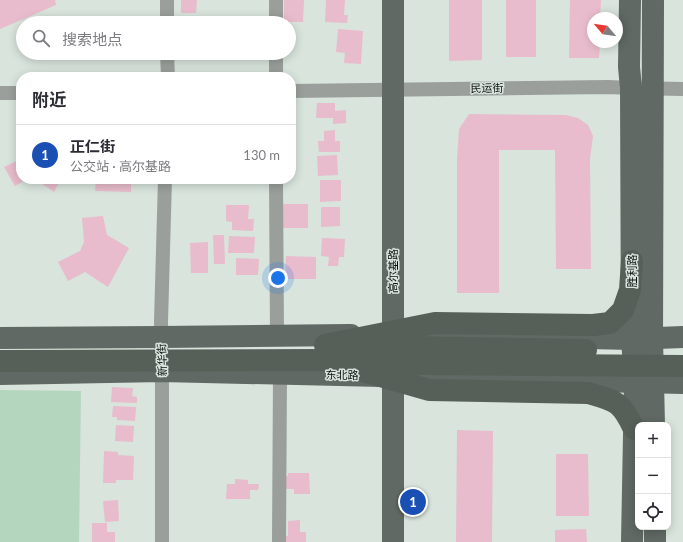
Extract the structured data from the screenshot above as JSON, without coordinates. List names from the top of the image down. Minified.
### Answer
{"streets":{"highway":["东北路"],"main road":["高尔基路","胜利路"],"street":["民运街","新华街"]},"crossings":[["民运街","高尔基路"],["民运街","胜利路"],["高尔基路","东北路"],["胜利路","东北路"],["新华街","东北路"]],"north":"top left","page":{"search":"搜索地点","heading":"附近","list":[{"mark":"1","name":"正仁街","note":"公交站 · 高尔基路","value":"130 m"}],"map_buttons":["+","−"],"pins":"1"}}
